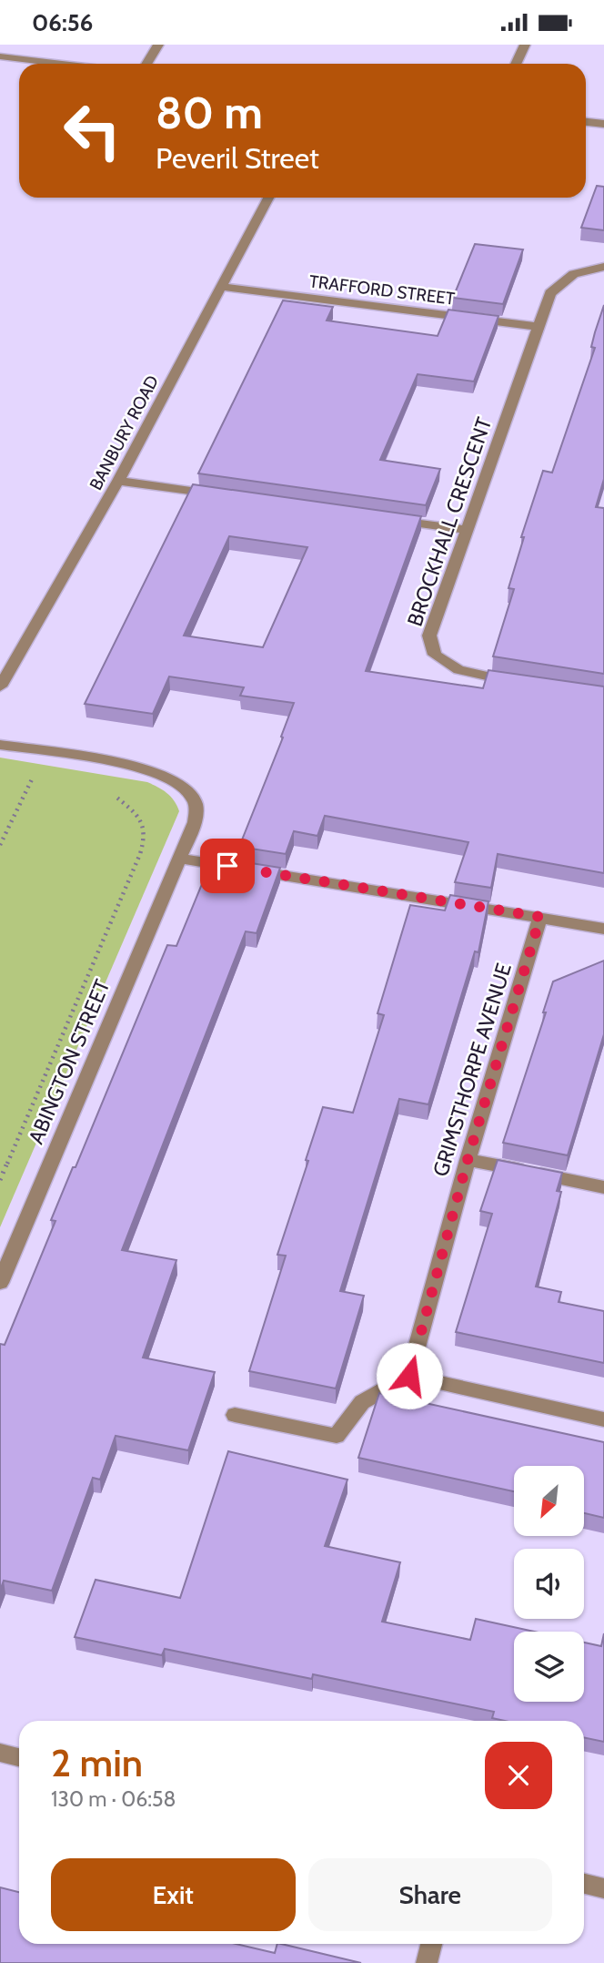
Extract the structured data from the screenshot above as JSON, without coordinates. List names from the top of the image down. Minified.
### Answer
{"streets":{"street":["TRAFFORD STREET","BANBURY ROAD","BROCKHALL CRESCENT","ABINGTON STREET","GRIMSTHORPE AVENUE"]},"crossings":[["TRAFFORD STREET","BANBURY ROAD"],["TRAFFORD STREET","BROCKHALL CRESCENT"]],"north":"bottom left","page":{"status":"06:56","turn":["80 m","Peveril Street"],"heading":["2 min","130 m · 06:58"],"buttons":["Exit","Share"]}}
